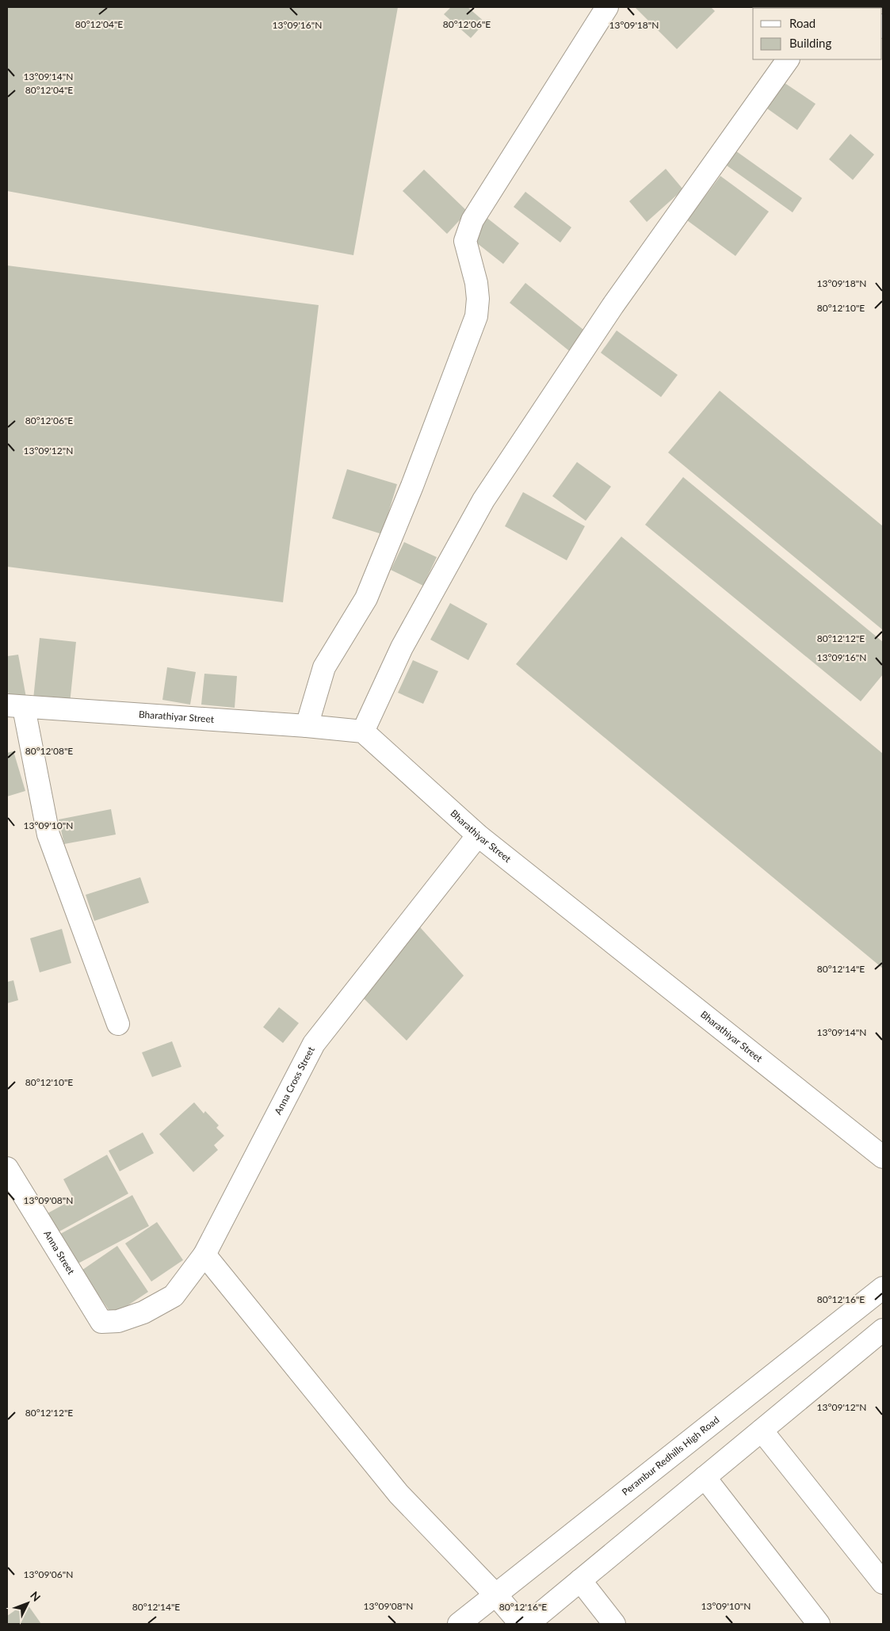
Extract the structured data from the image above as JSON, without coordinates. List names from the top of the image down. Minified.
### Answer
{"streets":{"street":["Bharathiyar Street","Anna Cross Street","Anna Street","Perambur Redhills High Road"]},"crossings":[["Bharathiyar Street","Anna Cross Street"],["Anna Cross Street","Anna Street"]],"legend":["Road","Building"],"north":"top right","coordinates":["80°12'04\"E","80°12'06\"E","13°09'16\"N","13°09'18\"N","13°09'14\"N","80°12'10\"E","13°09'12\"N","80°12'12\"E","80°12'08\"E","13°09'10\"N","80°12'14\"E","13°09'08\"N","80°12'16\"E","13°09'06\"N"]}
